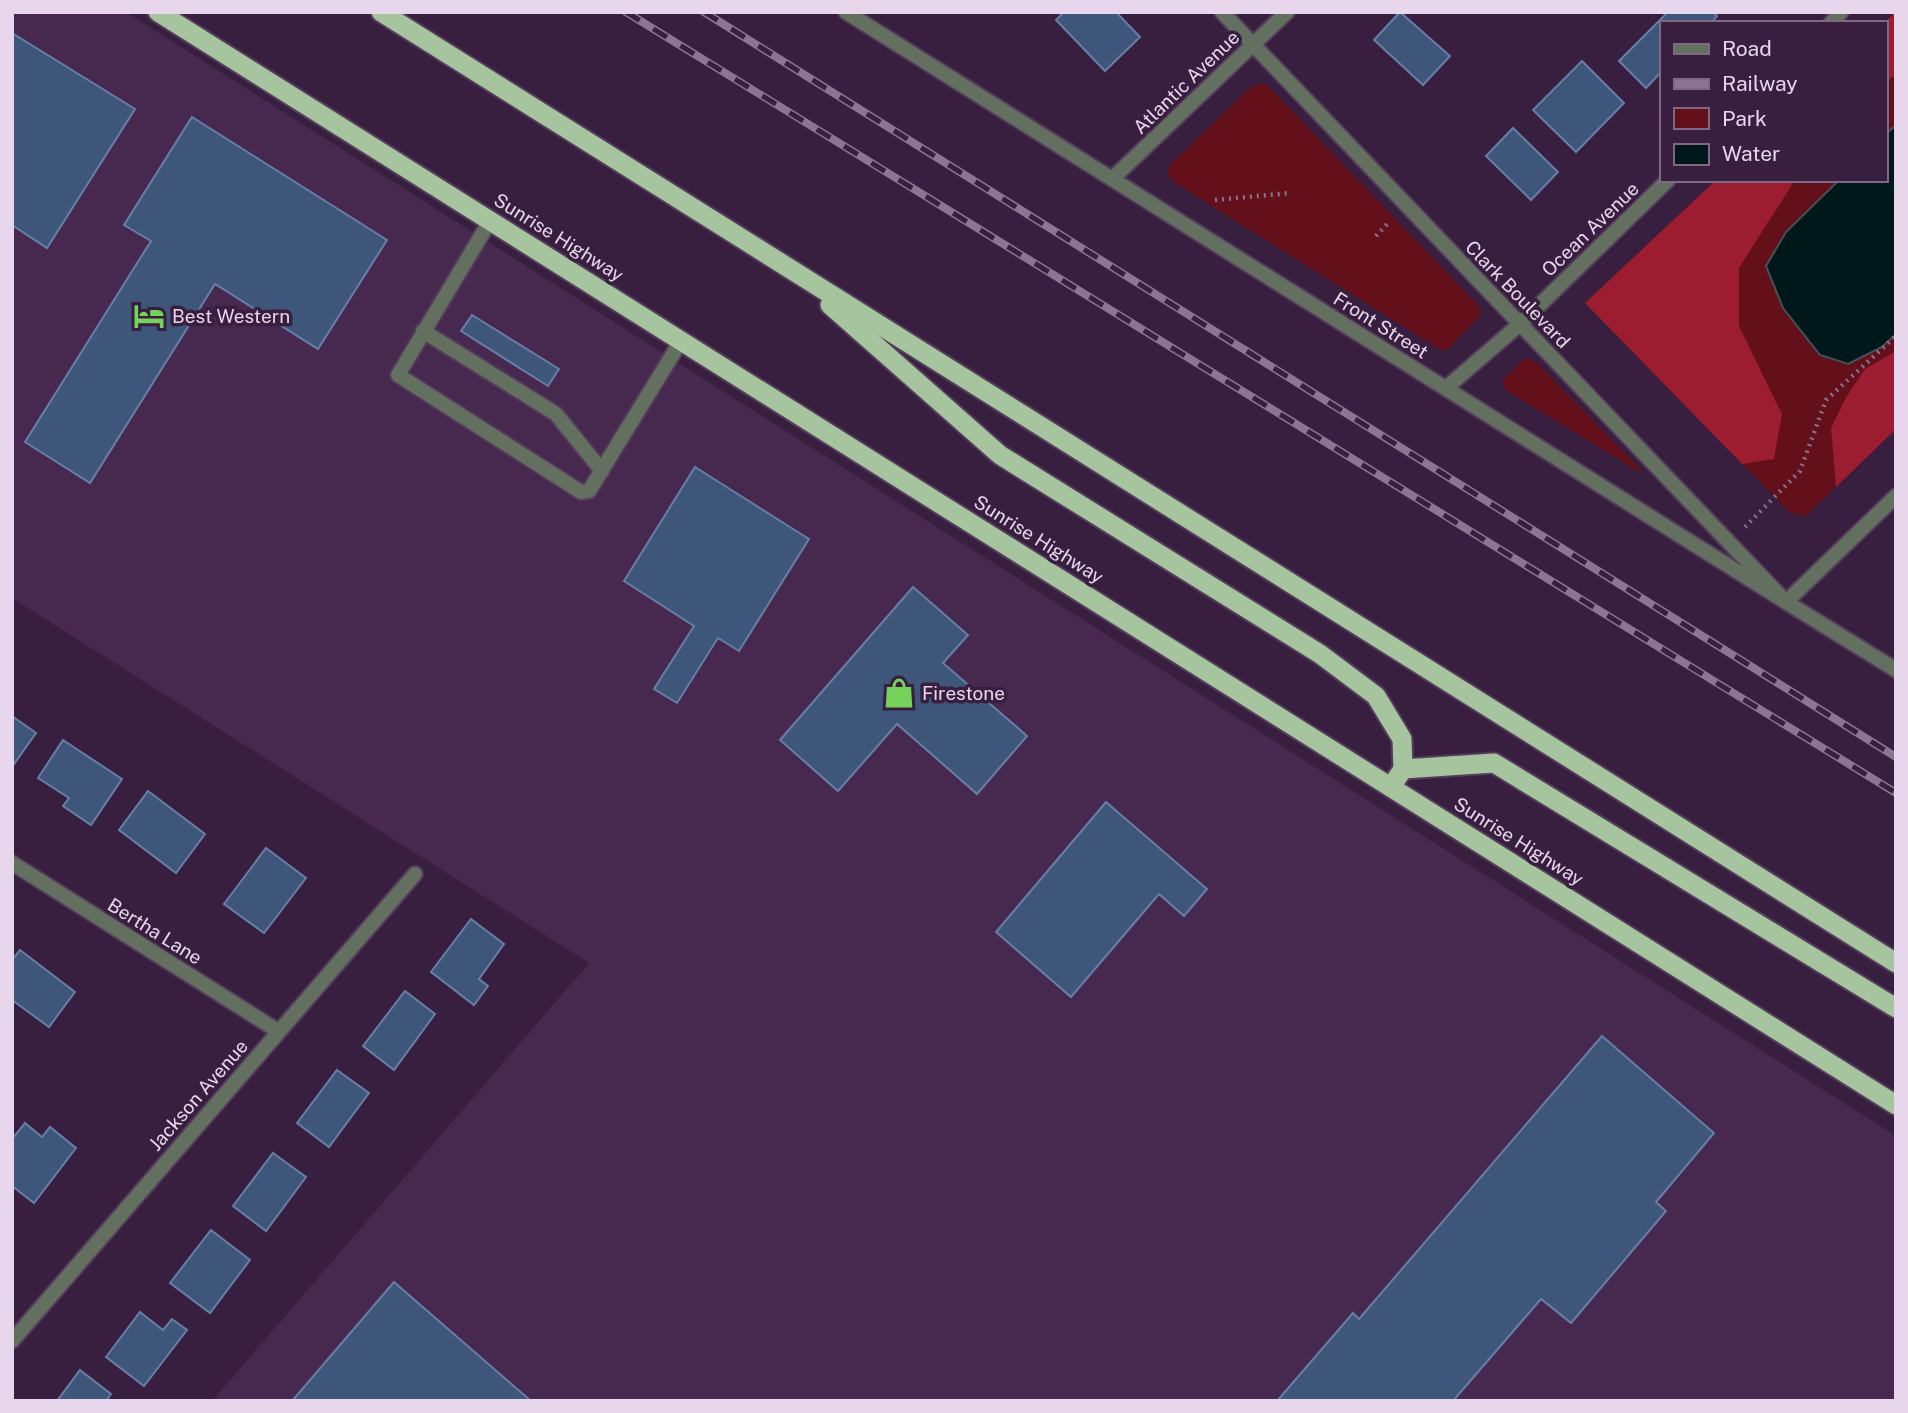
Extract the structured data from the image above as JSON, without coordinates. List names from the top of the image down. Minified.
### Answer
{"streets":{"highway":["Sunrise Highway"],"street":["Atlantic Avenue","Ocean Avenue","Clark Boulevard","Front Street","Bertha Lane","Jackson Avenue"]},"crossings":[["Atlantic Avenue","Clark Boulevard"],["Atlantic Avenue","Front Street"],["Ocean Avenue","Clark Boulevard"],["Ocean Avenue","Front Street"],["Clark Boulevard","Front Street"],["Bertha Lane","Jackson Avenue"]],"places":{"hotel":["Best Western"],"shop":["Firestone"]},"legend":["Road","Railway","Park","Water"]}
